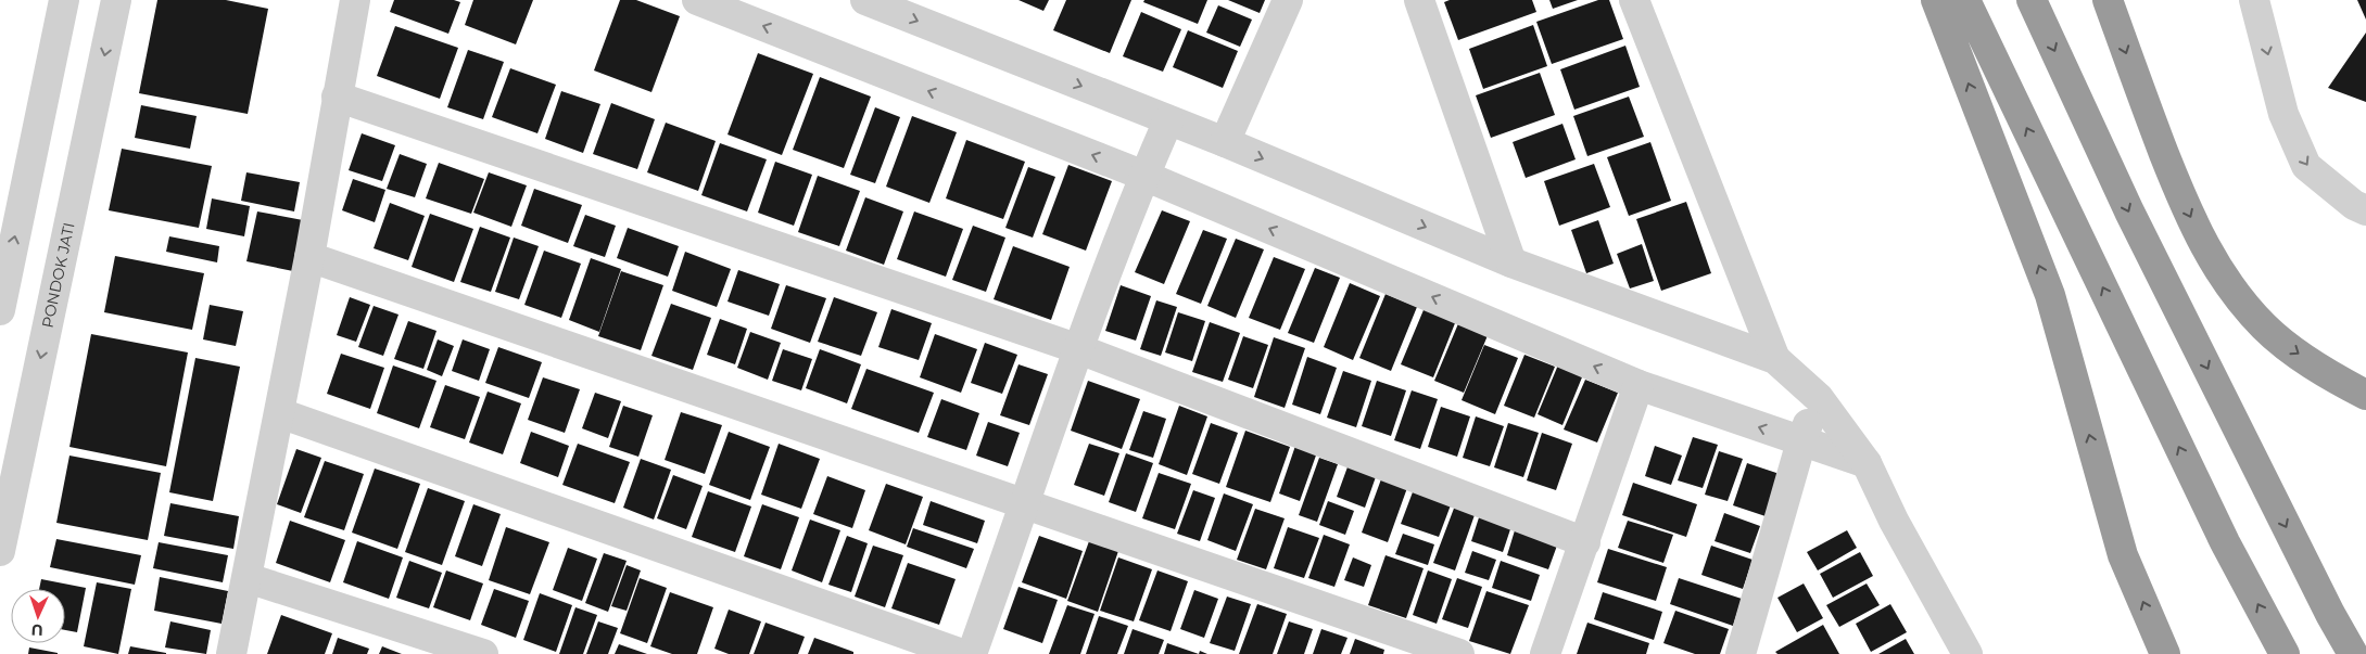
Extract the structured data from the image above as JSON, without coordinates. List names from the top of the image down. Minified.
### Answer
{"streets":{"street":["PONDOK JATI"]},"north":"bottom"}
